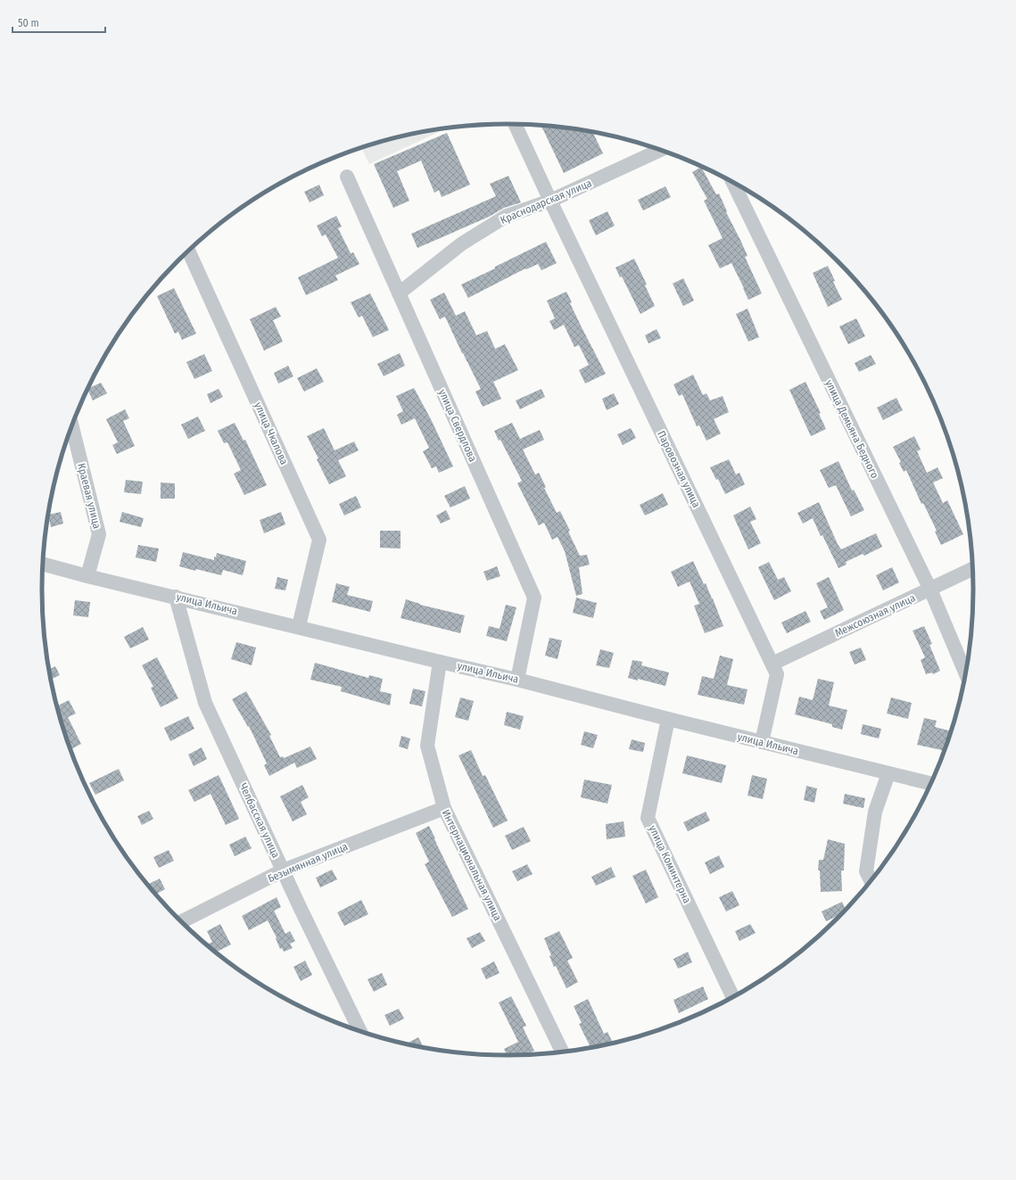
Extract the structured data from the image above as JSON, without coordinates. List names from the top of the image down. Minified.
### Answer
{"streets":{"street":["Краснодарская улица","улица Свердлова","улица Демьяна Бедного","улица Чкалова","Паровозная улица","Краевая улица","улица Ильича","Межсоюзная улица","Челбасская улица","Безымянная улица","улица Коминтерна","Интернациональная улица"]},"crossings":[["Краснодарская улица","улица Свердлова"],["Краснодарская улица","Паровозная улица"],["улица Свердлова","улица Ильича"],["улица Демьяна Бедного","Межсоюзная улица"],["улица Чкалова","улица Ильича"],["Паровозная улица","улица Ильича"],["Паровозная улица","Межсоюзная улица"],["Краевая улица","улица Ильича"],["улица Ильича","Челбасская улица"],["улица Ильича","улица Коминтерна"],["улица Ильича","Интернациональная улица"],["Челбасская улица","Безымянная улица"],["Безымянная улица","Интернациональная улица"]],"scale_bar":"50 m"}
